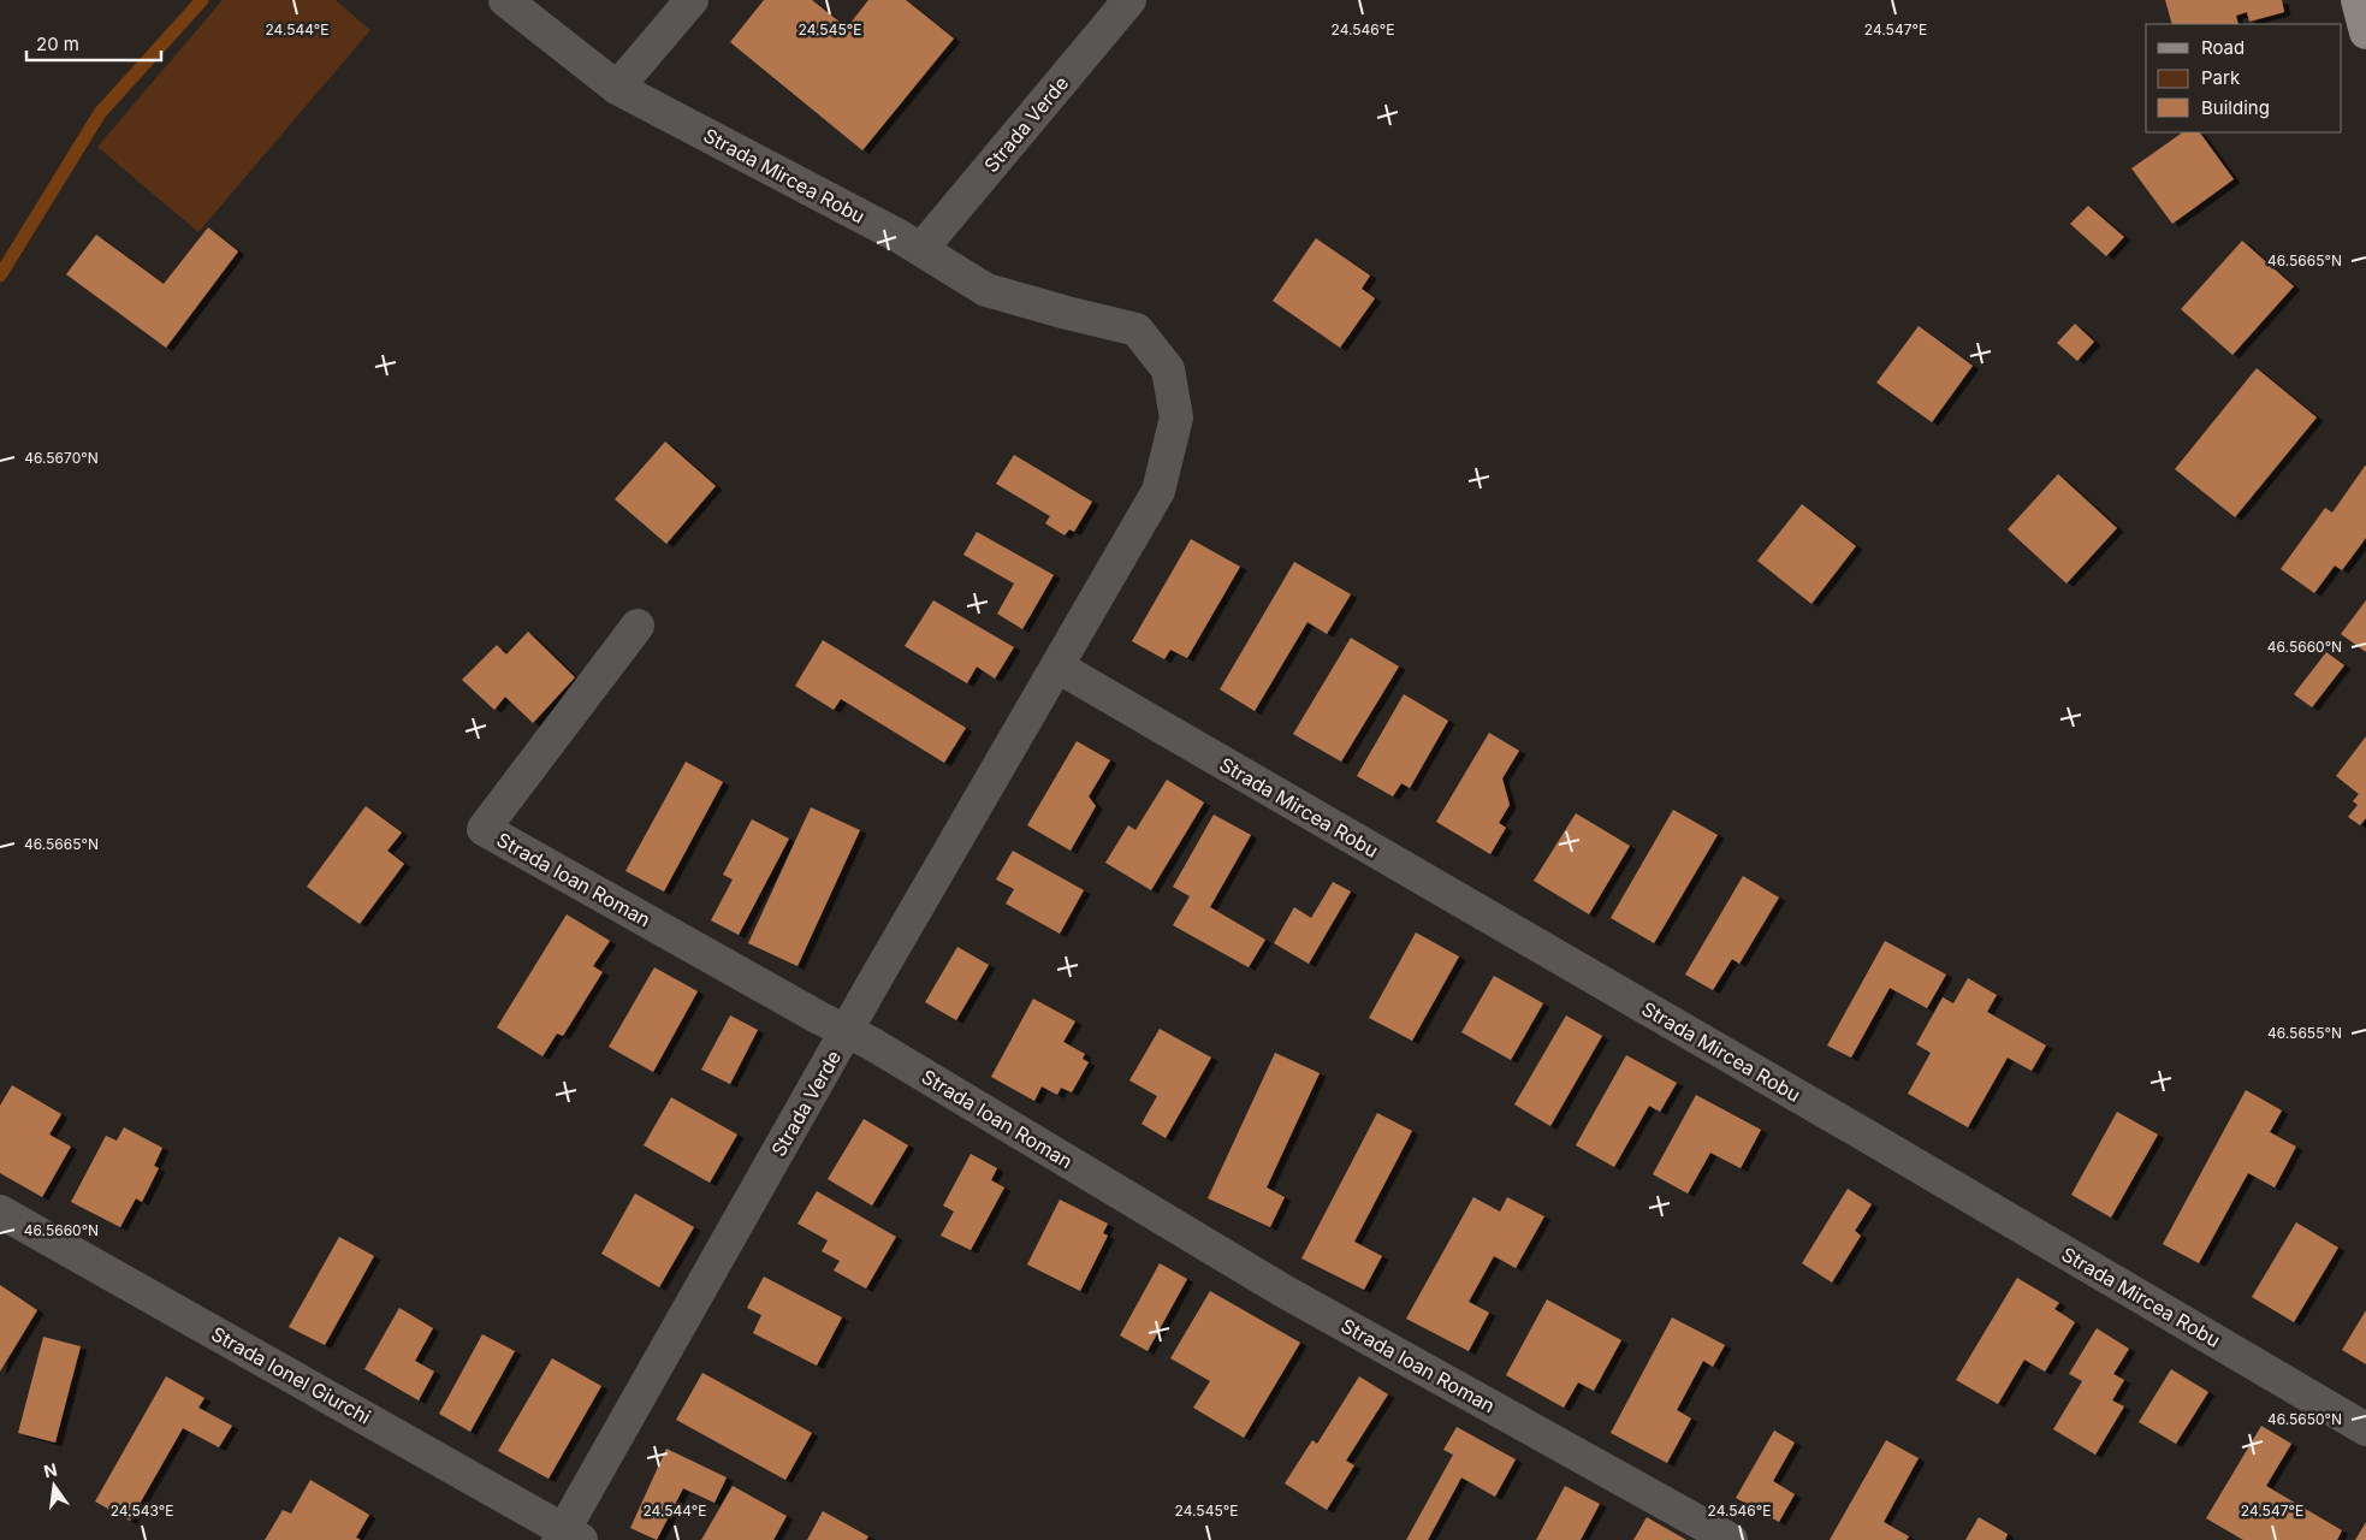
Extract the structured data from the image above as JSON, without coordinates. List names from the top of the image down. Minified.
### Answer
{"streets":{"street":["Strada Verde","Strada Mircea Robu","Strada Ioan Roman","Strada Ionel Giurchi"]},"crossings":[["Strada Verde","Strada Mircea Robu"],["Strada Verde","Strada Ioan Roman"],["Strada Verde","Strada Ionel Giurchi"]],"legend":["Road","Park","Building"],"scale_bar":"20 m","north":"top","coordinates":["24.544°E","24.546°E","24.545°E","24.547°E","46.5665°N","46.5670°N","46.5660°N","46.5655°N","46.5650°N","24.543°E"]}
